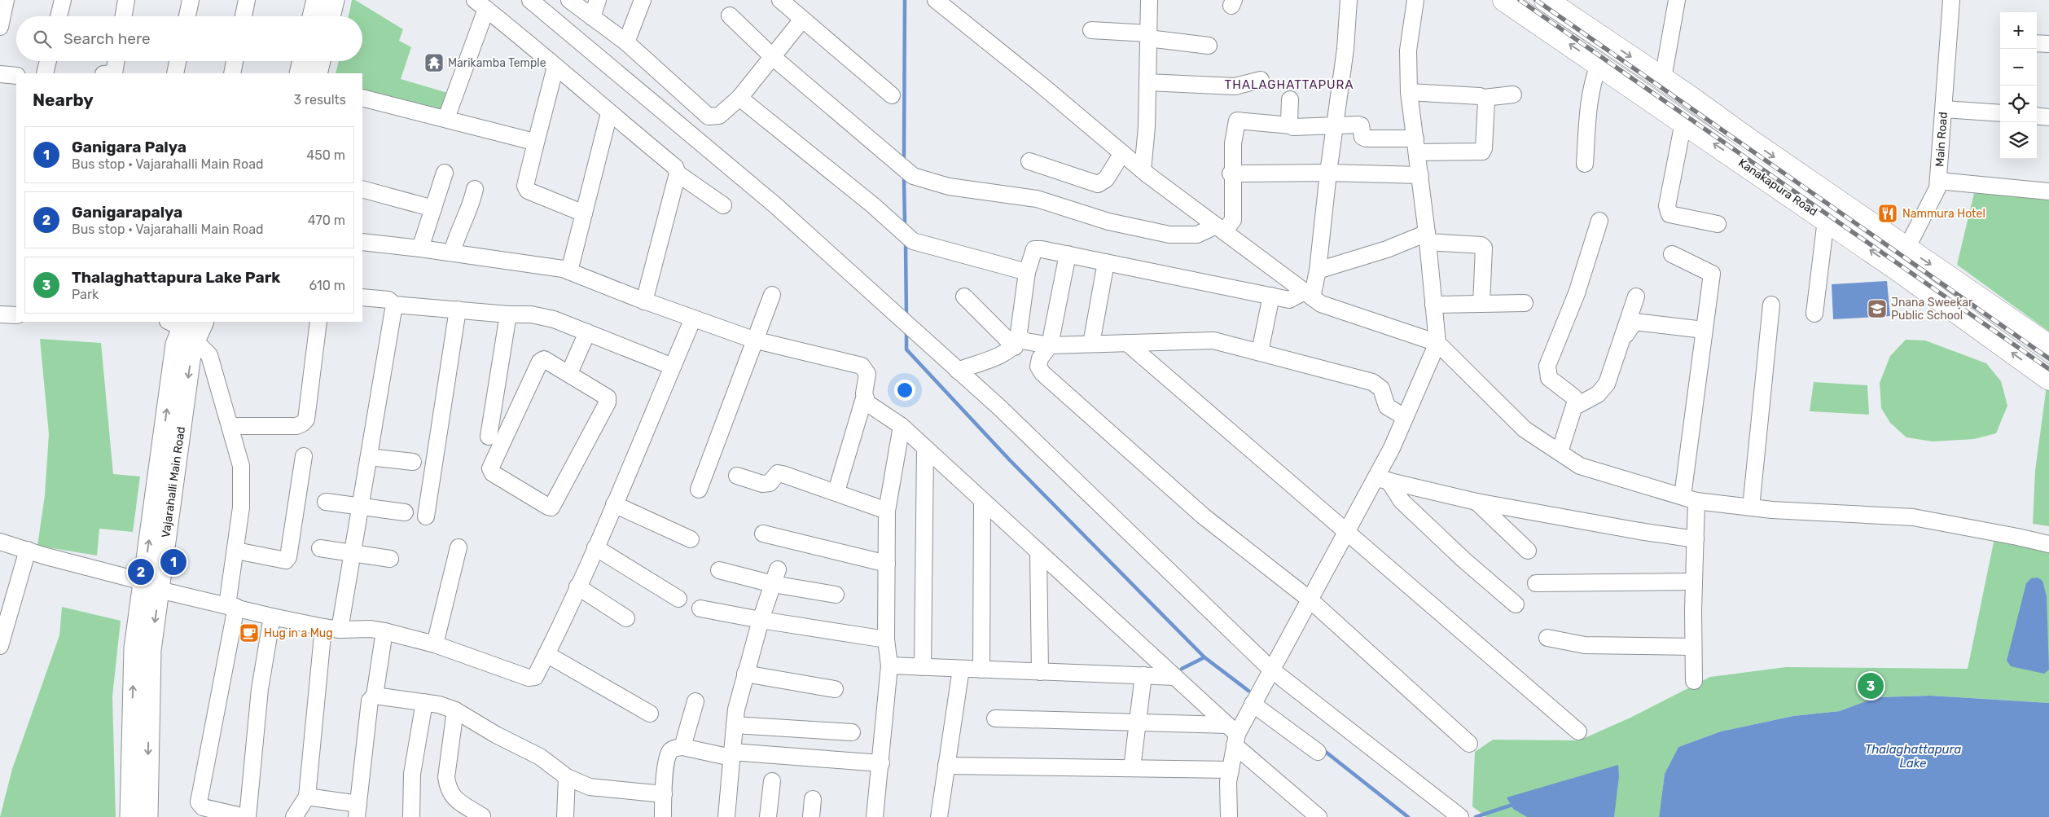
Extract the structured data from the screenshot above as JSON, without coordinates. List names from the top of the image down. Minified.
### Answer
{"streets":{"highway":["Kanakapura Road"],"main road":["Vajarahalli Main Road"],"street":["Main Road"]},"crossings":[["Main Road","Kanakapura Road"]],"districts":["THALAGHATTAPURA"],"water":["Thalaghattapura Lake"],"places":{"temple":["Marikamba Temple"],"restaurant":["Nammura Hotel"],"school or university":["Jnana Sweekar Public School"],"cafe":["Hug in a Mug"]},"page":{"map_buttons":["+","−"],"search":"Search here","heading":["Nearby","3 results"],"list":[{"mark":"1","name":"Ganigara Palya","note":"Bus stop · Vajarahalli Main Road","value":"450 m"},{"mark":"2","name":"Ganigarapalya","note":"Bus stop · Vajarahalli Main Road","value":"470 m"},{"mark":"3","name":"Thalaghattapura Lake Park","note":"Park","value":"610 m"}],"pins":["1","2","3"]}}
